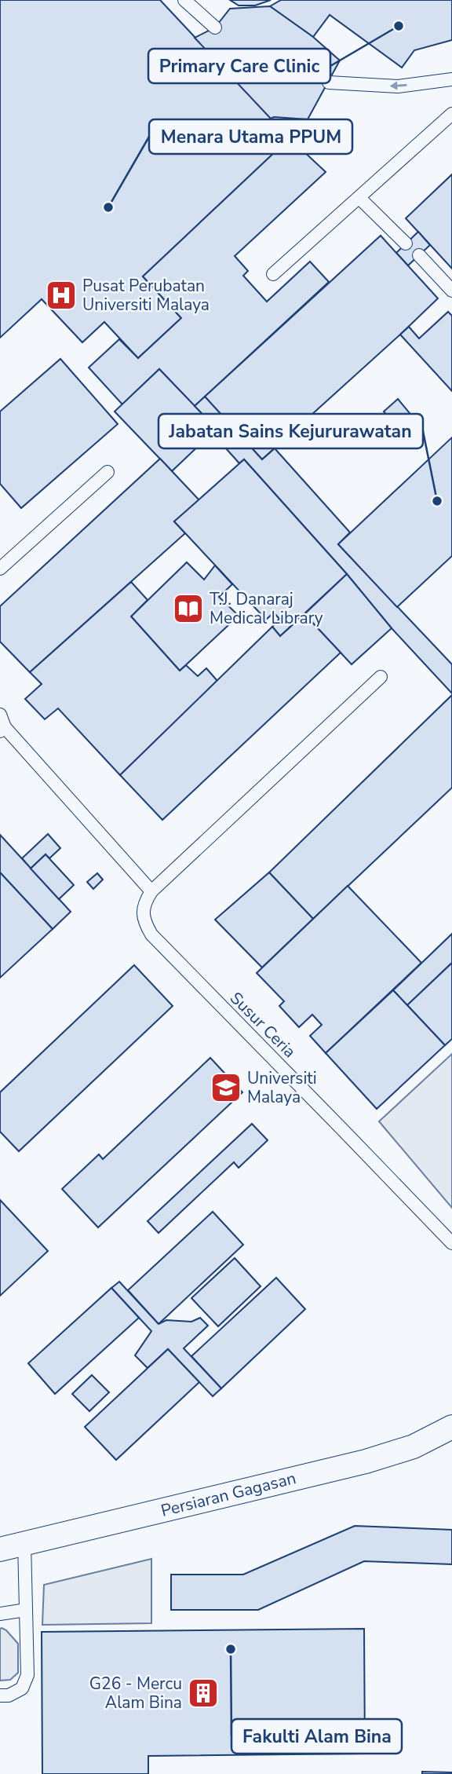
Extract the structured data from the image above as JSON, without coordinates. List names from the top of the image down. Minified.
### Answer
{"streets":{"street":["Persiaran Gagasan"],"lane":["Susur Ceria"]},"places":{"other":["Primary Care Clinic","Menara Utama PPUM","Jabatan Sains Kejururawatan","Fakulti Alam Bina"],"hospital":["Pusat Perubatan Universiti Malaya"],"library":["T.J. Danaraj Medical Library"],"school or university":["Universiti Malaya"],"building":["G26 - Mercu Alam Bina"]}}
